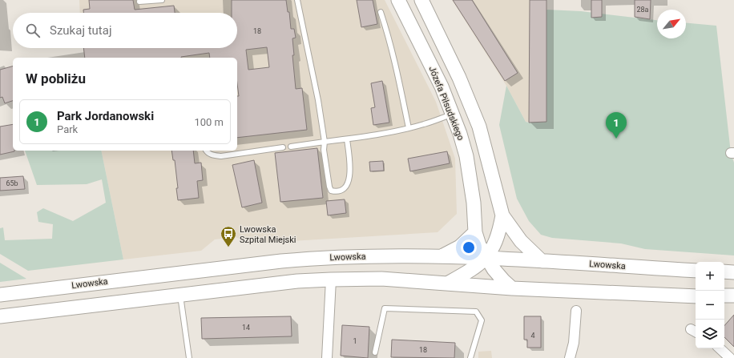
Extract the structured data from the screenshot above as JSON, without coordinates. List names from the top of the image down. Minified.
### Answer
{"streets":{"main road":["Józefa Piłsudskiego","Lwowska"]},"crossings":[["Józefa Piłsudskiego","Lwowska"]],"places":{"bus stop":["Lwowska Szpital Miejski"]},"house_numbers":["28a","18","65b","14","4","1","18"],"north":"top right","page":{"search":"Szukaj tutaj","heading":"W pobliżu","list":[{"mark":"1","name":"Park Jordanowski","note":"Park","value":"100 m"}],"pins":"1","map_buttons":["+","−"]}}
